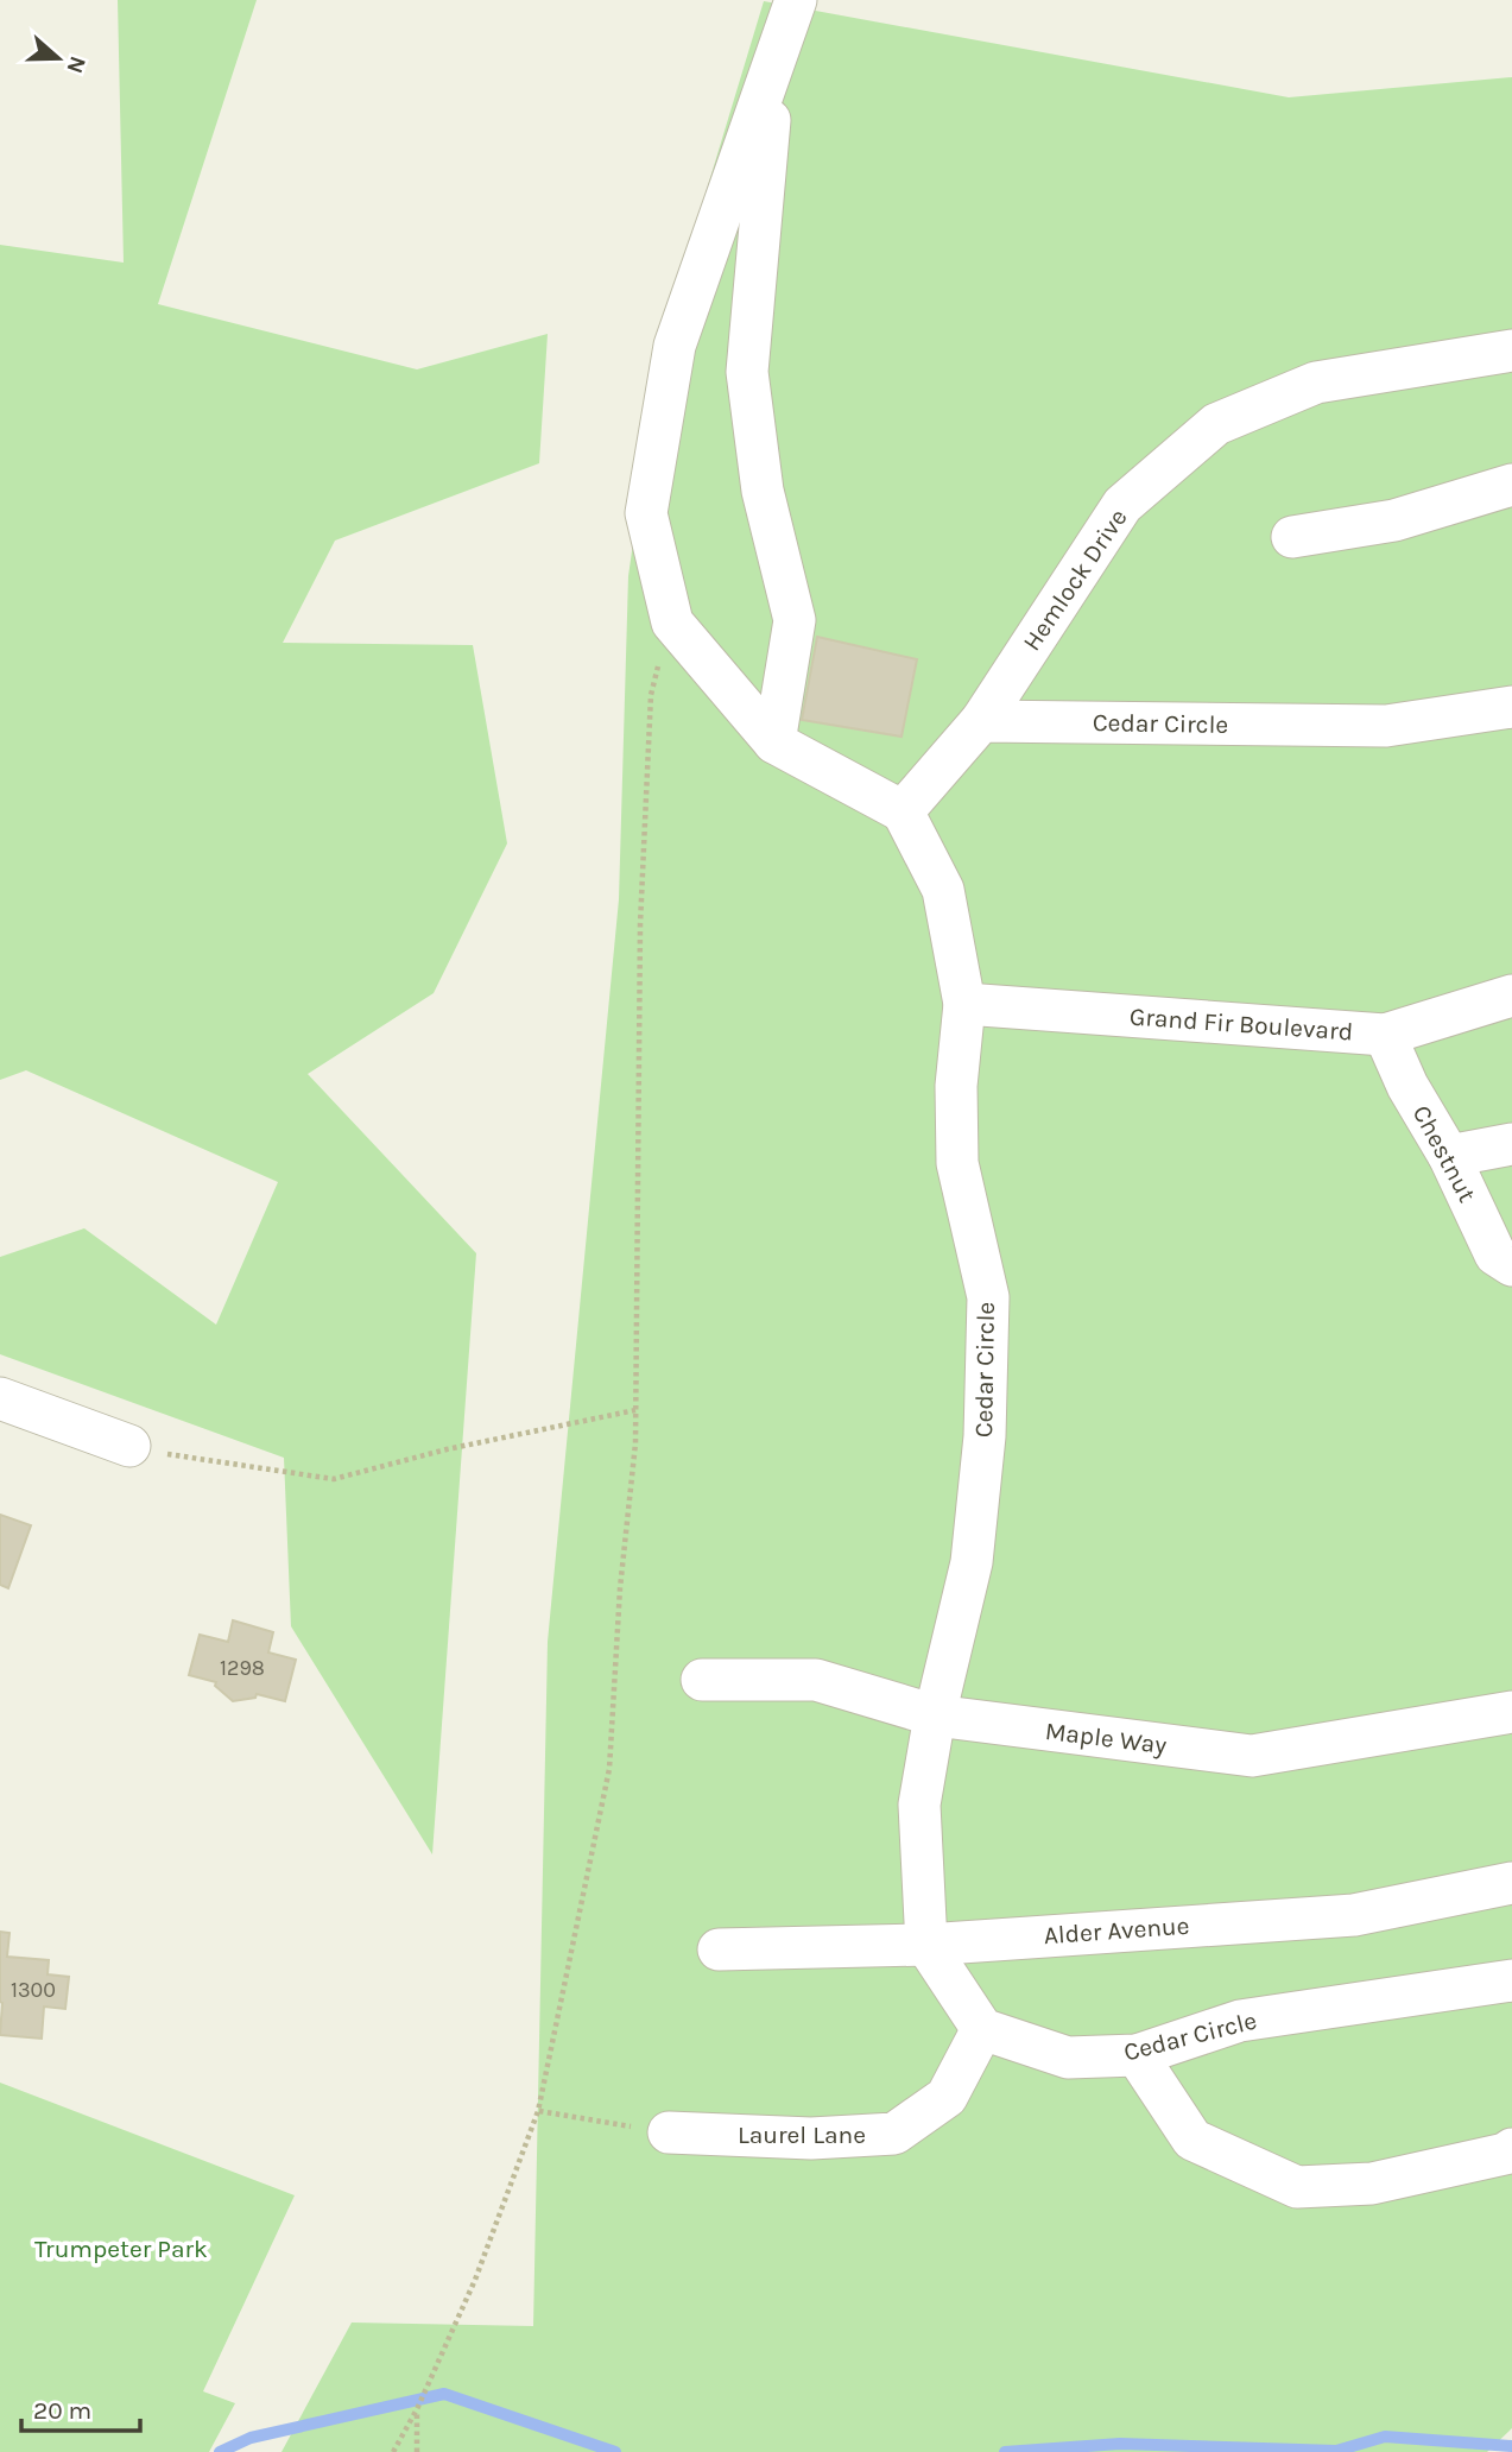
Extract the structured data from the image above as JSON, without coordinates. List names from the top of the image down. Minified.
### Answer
{"streets":{"street":["Hemlock Drive","Cedar Circle","Grand Fir Boulevard","Chestnut","Maple Way","Alder Avenue","Laurel Lane"]},"crossings":[["Hemlock Drive","Cedar Circle"],["Cedar Circle","Grand Fir Boulevard"],["Cedar Circle","Maple Way"],["Cedar Circle","Alder Avenue"],["Cedar Circle","Laurel Lane"],["Grand Fir Boulevard","Chestnut"]],"parks":["Trumpeter Park"],"house_numbers":["1298","1300"],"scale_bar":"20 m","north":"right"}
